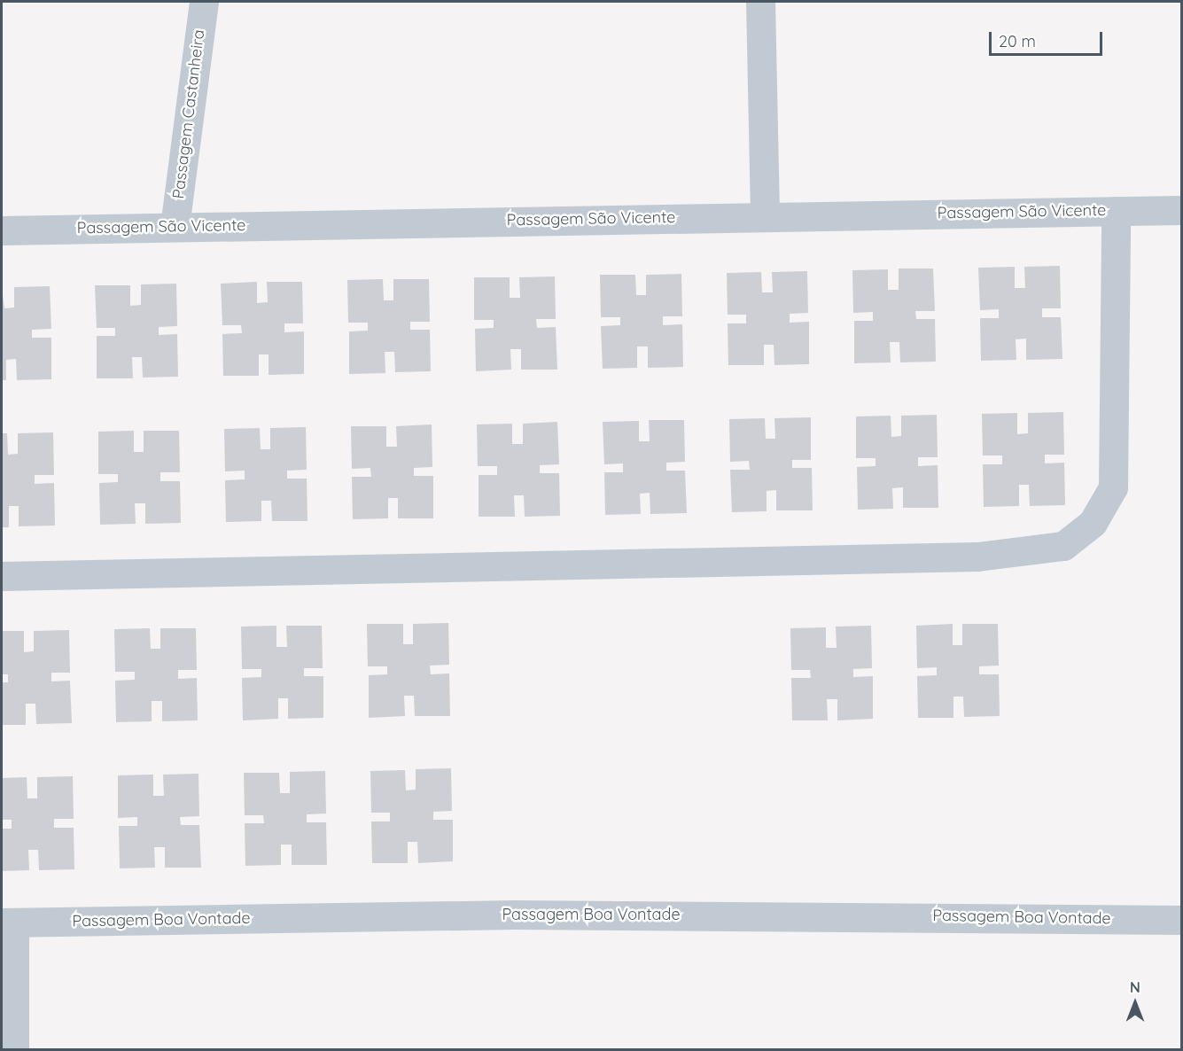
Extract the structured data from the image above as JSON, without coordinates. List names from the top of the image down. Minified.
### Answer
{"streets":{"street":["Passagem Castanheira","Passagem São Vicente","Passagem Boa Vontade"]},"crossings":[["Passagem Castanheira","Passagem São Vicente"]],"scale_bar":"20 m","north":"top"}
